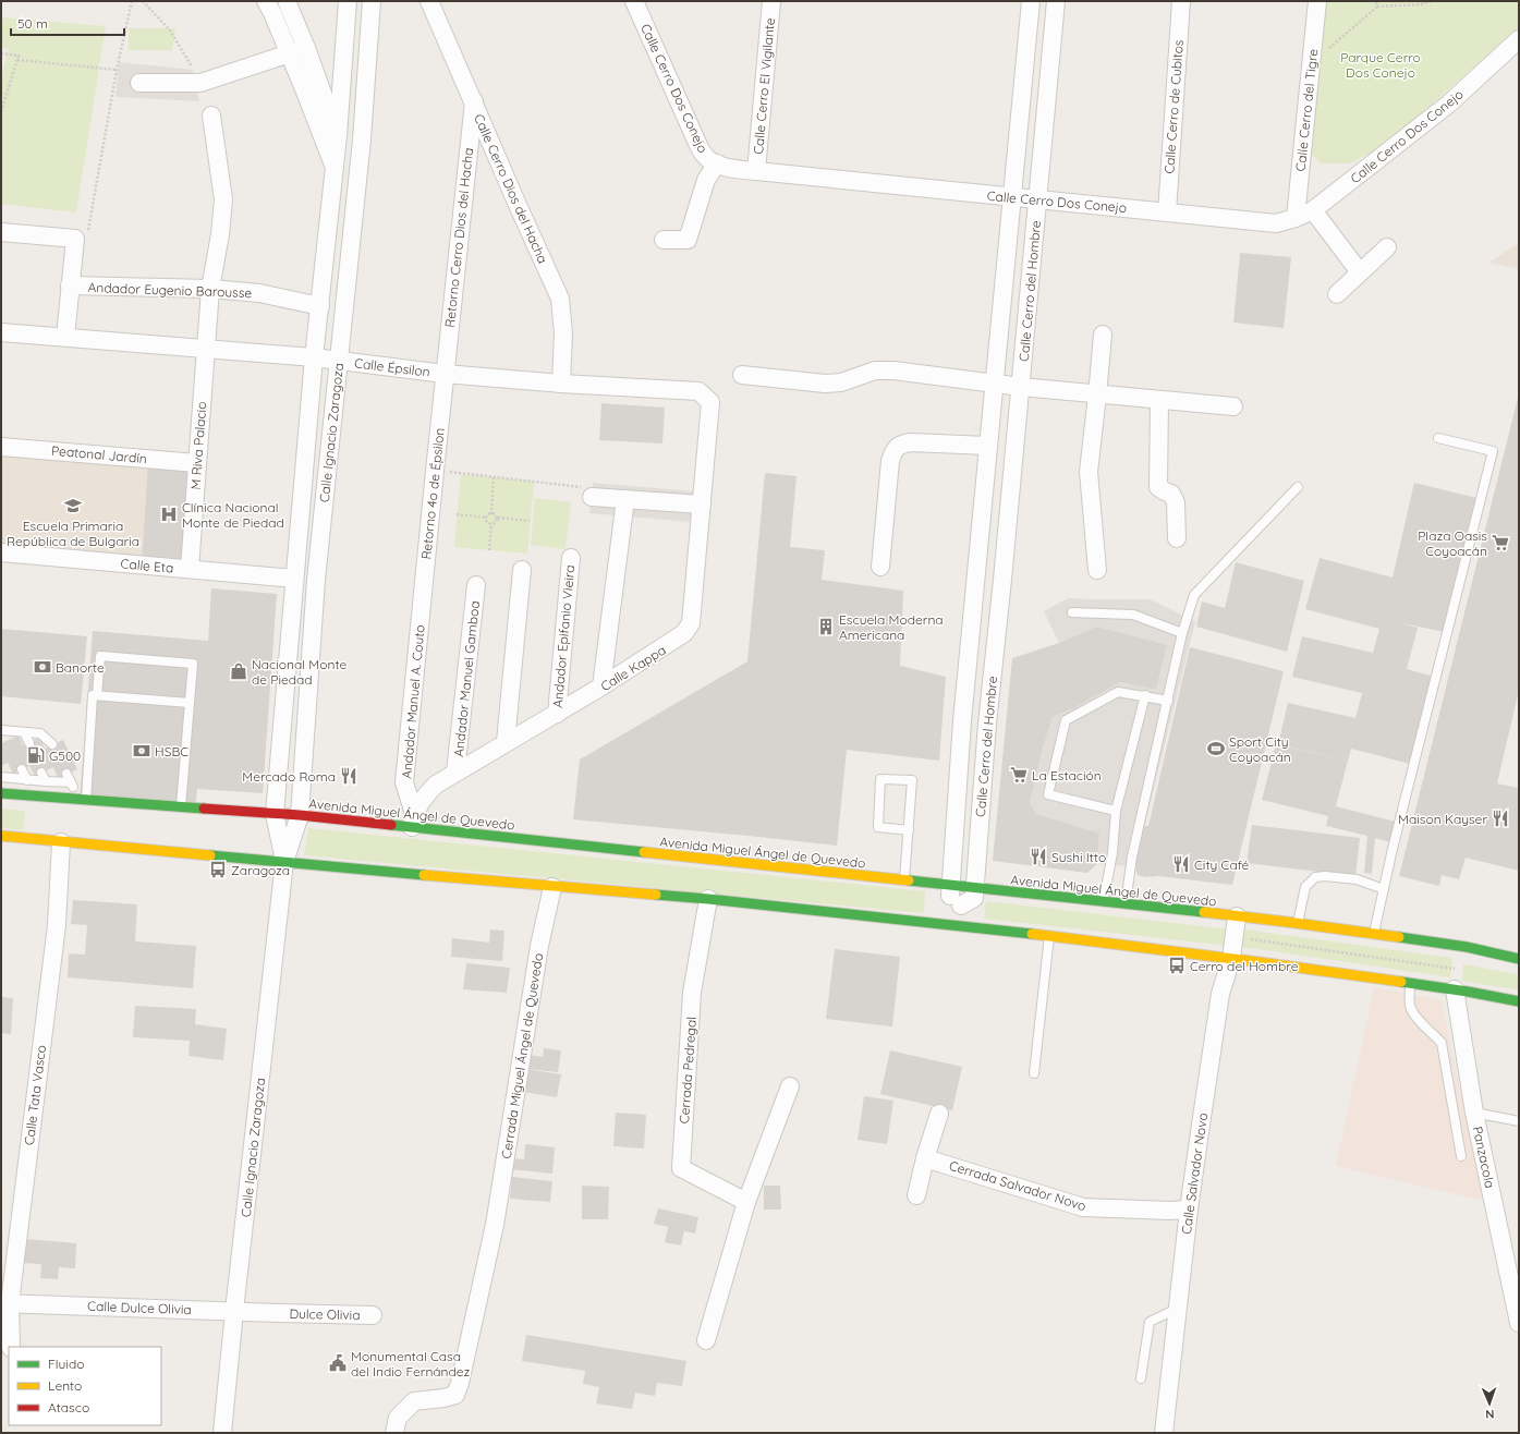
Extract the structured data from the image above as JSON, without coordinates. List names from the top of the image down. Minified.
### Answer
{"streets":{"main road":["Avenida Miguel Ángel de Quevedo"],"street":["Calle Cerro El Vigilante","Calle Cerro Dos Conejo","Calle Cerro de Cubitos","Calle Cerro del Tigre","Calle Cerro Dios del Hacha","Retorno Cerro Dios del Hacha","Andador Eugenio Barousse","Calle Cerro del Hombre","Calle Épsilon","Calle Ignacio Zaragoza","M Riva Palacio","Peatonal Jardín","Retorno 4o de Épsilon","Calle Eta","Andador Epifanio Vieira","Calle Kappa","Andador Manuel Gamboa","Andador Manuel A. Couto","Cerrada Miguel Ángel de Quevedo","Cerrada Pedregal","Calle Tata Vasco","Panzacola","Calle Salvador Novo","Cerrada Salvador Novo","Calle Dulce Olivia","Dulce Olivia"]},"crossings":[["Calle Cerro El Vigilante","Calle Cerro Dos Conejo"],["Calle Cerro Dos Conejo","Calle Cerro de Cubitos"],["Calle Cerro Dos Conejo","Calle Cerro del Tigre"],["Calle Cerro Dos Conejo","Calle Cerro del Hombre"],["Calle Cerro Dios del Hacha","Retorno Cerro Dios del Hacha"],["Calle Cerro Dios del Hacha","Calle Épsilon"],["Retorno Cerro Dios del Hacha","Calle Épsilon"],["Retorno Cerro Dios del Hacha","Retorno 4o de Épsilon"],["Andador Eugenio Barousse","Calle Ignacio Zaragoza"],["Andador Eugenio Barousse","M Riva Palacio"],["Calle Cerro del Hombre","Avenida Miguel Ángel de Quevedo"],["Calle Épsilon","Calle Ignacio Zaragoza"],["Calle Épsilon","M Riva Palacio"],["Calle Épsilon","Retorno 4o de Épsilon"],["Calle Épsilon","Calle Kappa"],["Calle Ignacio Zaragoza","Calle Eta"],["Calle Ignacio Zaragoza","Avenida Miguel Ángel de Quevedo"],["Calle Ignacio Zaragoza","Calle Dulce Olivia"],["M Riva Palacio","Peatonal Jardín"],["M Riva Palacio","Calle Eta"],["Retorno 4o de Épsilon","Andador Manuel A. Couto"],["Andador Epifanio Vieira","Calle Kappa"],["Calle Kappa","Andador Manuel Gamboa"],["Calle Kappa","Andador Manuel A. Couto"],["Calle Kappa","Avenida Miguel Ángel de Quevedo"],["Andador Manuel A. Couto","Avenida Miguel Ángel de Quevedo"],["Avenida Miguel Ángel de Quevedo","Calle Salvador Novo"],["Calle Tata Vasco","Calle Dulce Olivia"],["Calle Salvador Novo","Cerrada Salvador Novo"],["Calle Dulce Olivia","Dulce Olivia"]],"parks":["Parque Cerro Dos Conejo"],"places":{"school or university":["Escuela Primaria República de Bulgaria"],"hospital":["Clínica Nacional Monte de Piedad"],"supermarket":["Plaza Oasis Coyoacán","La Estación"],"building":["Escuela Moderna Americana"],"bank":["Banorte","HSBC"],"shop":["Nacional Monte de Piedad"],"sports":["Sport City Coyoacán"],"fuel station":["G500"],"restaurant":["Mercado Roma","Maison Kayser","Sushi Itto","City Café"],"bus stop":["Zaragoza","Cerro del Hombre"],"public building":["Monumental Casa del Indio Fernández"]},"legend":["Fluido","Lento","Atasco"],"scale_bar":"50 m","north":"bottom"}
